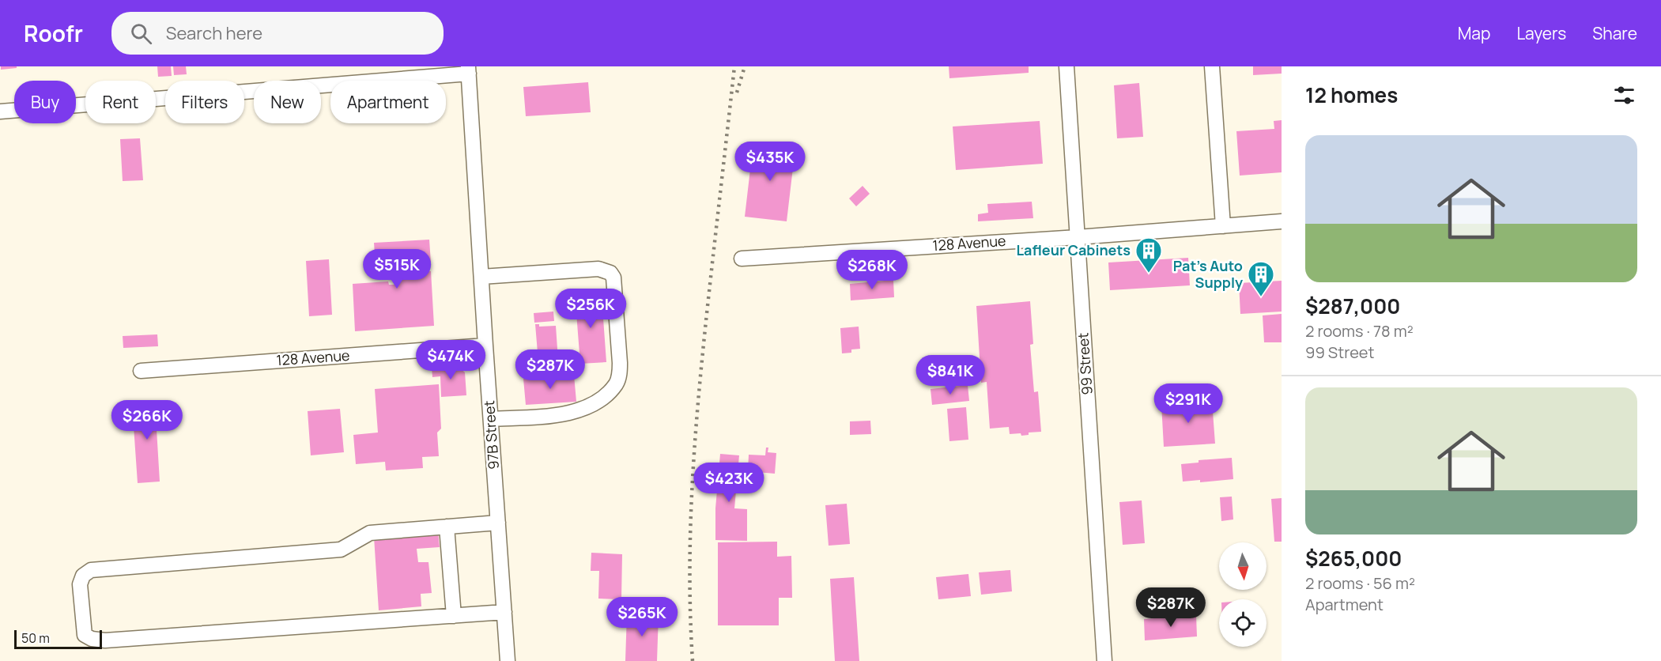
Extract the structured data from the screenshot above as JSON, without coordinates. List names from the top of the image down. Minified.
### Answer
{"streets":{"street":["128 Avenue","99 Street","97B Street"]},"crossings":[["128 Avenue","99 Street"],["128 Avenue","97B Street"]],"places":{"building":["Lafleur Cabinets","Pat's Auto Supply"]},"scale_bar":"50 m","north":"bottom","page":{"header":"Roofr","search":"Search here","nav":["Map","Layers","Share"],"heading":"12 homes","chip":["Buy","Rent","Filters","New","Apartment"],"list":[{"name":"$287,000","note":"2 rooms · 78 m² · 99 Street"},{"name":"$265,000","note":"2 rooms · 56 m² · Apartment"}],"price":["$435K","$515K","$268K","$256K","$474K","$287K","$841K","$291K","$266K","$423K","$287K","$265K"],"scale":"50 m"}}
